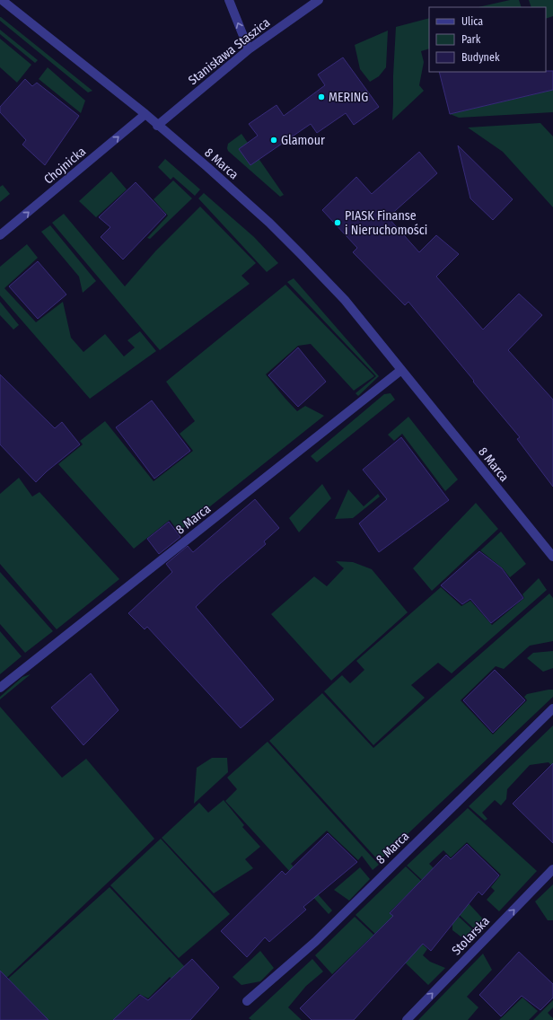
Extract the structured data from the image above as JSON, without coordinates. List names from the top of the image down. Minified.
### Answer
{"streets":{"street":["Stanisława Staszica","8 Marca","Chojnicka","Stolarska"]},"crossings":[["Stanisława Staszica","8 Marca"],["8 Marca","Chojnicka"]],"one_way":["Chojnicka","Stolarska"],"places":["MERING","Glamour","PIASK Finanse i Nieruchomości"],"legend":["Ulica","Park","Budynek"]}
